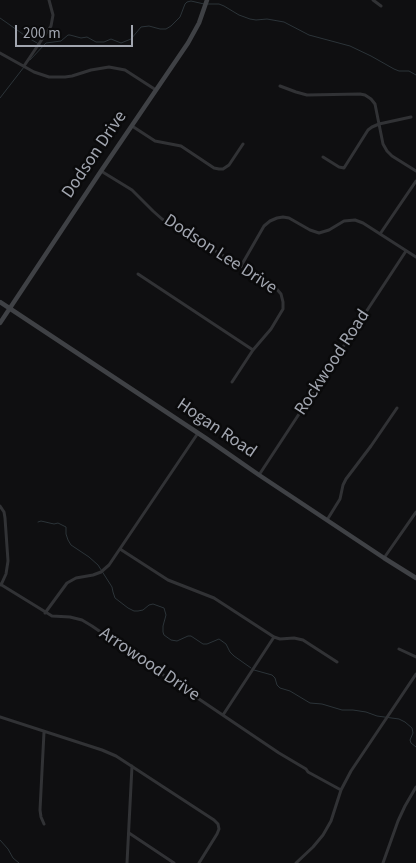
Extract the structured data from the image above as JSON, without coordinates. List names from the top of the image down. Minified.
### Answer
{"streets":{"street":["Dodson Drive","Dodson Lee Drive","Rockwood Road","Hogan Road","Arrowood Drive"]},"crossings":[["Dodson Drive","Dodson Lee Drive"],["Dodson Drive","Hogan Road"],["Rockwood Road","Hogan Road"]],"scale_bar":"200 m"}
